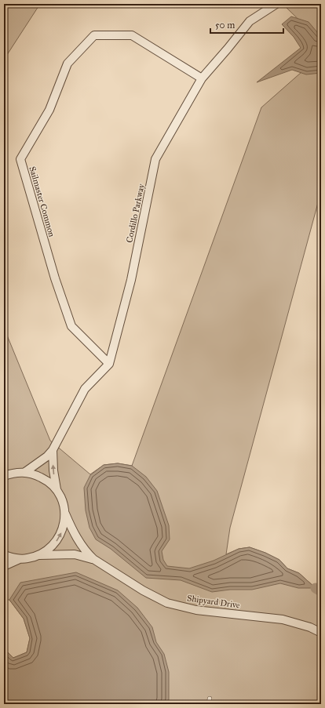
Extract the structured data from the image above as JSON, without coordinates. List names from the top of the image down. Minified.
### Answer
{"streets":{"street":["Sailmaster Common","Cordillo Parkway","Shipyard Drive"]},"crossings":[["Sailmaster Common","Cordillo Parkway"]],"scale_bar":"50 m"}
